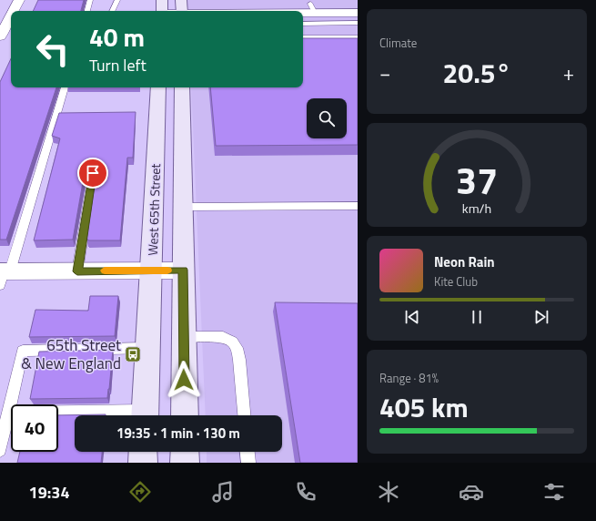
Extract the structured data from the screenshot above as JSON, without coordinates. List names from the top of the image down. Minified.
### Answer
{"streets":{"street":["West 65th Street"]},"places":{"bus stop":["65th Street & New England"]},"page":{"tile":["Climate",["Range · 81%","405 km"]],"turn":["40 m","Turn left"],"heat":["−","20.5°","+"],"song":["Neon Rain","Kite Club"],"limit":"40","trip":"19:35 · 1 min · 130 m","tabs":"19:34","gauge":["37","km/h"]}}
